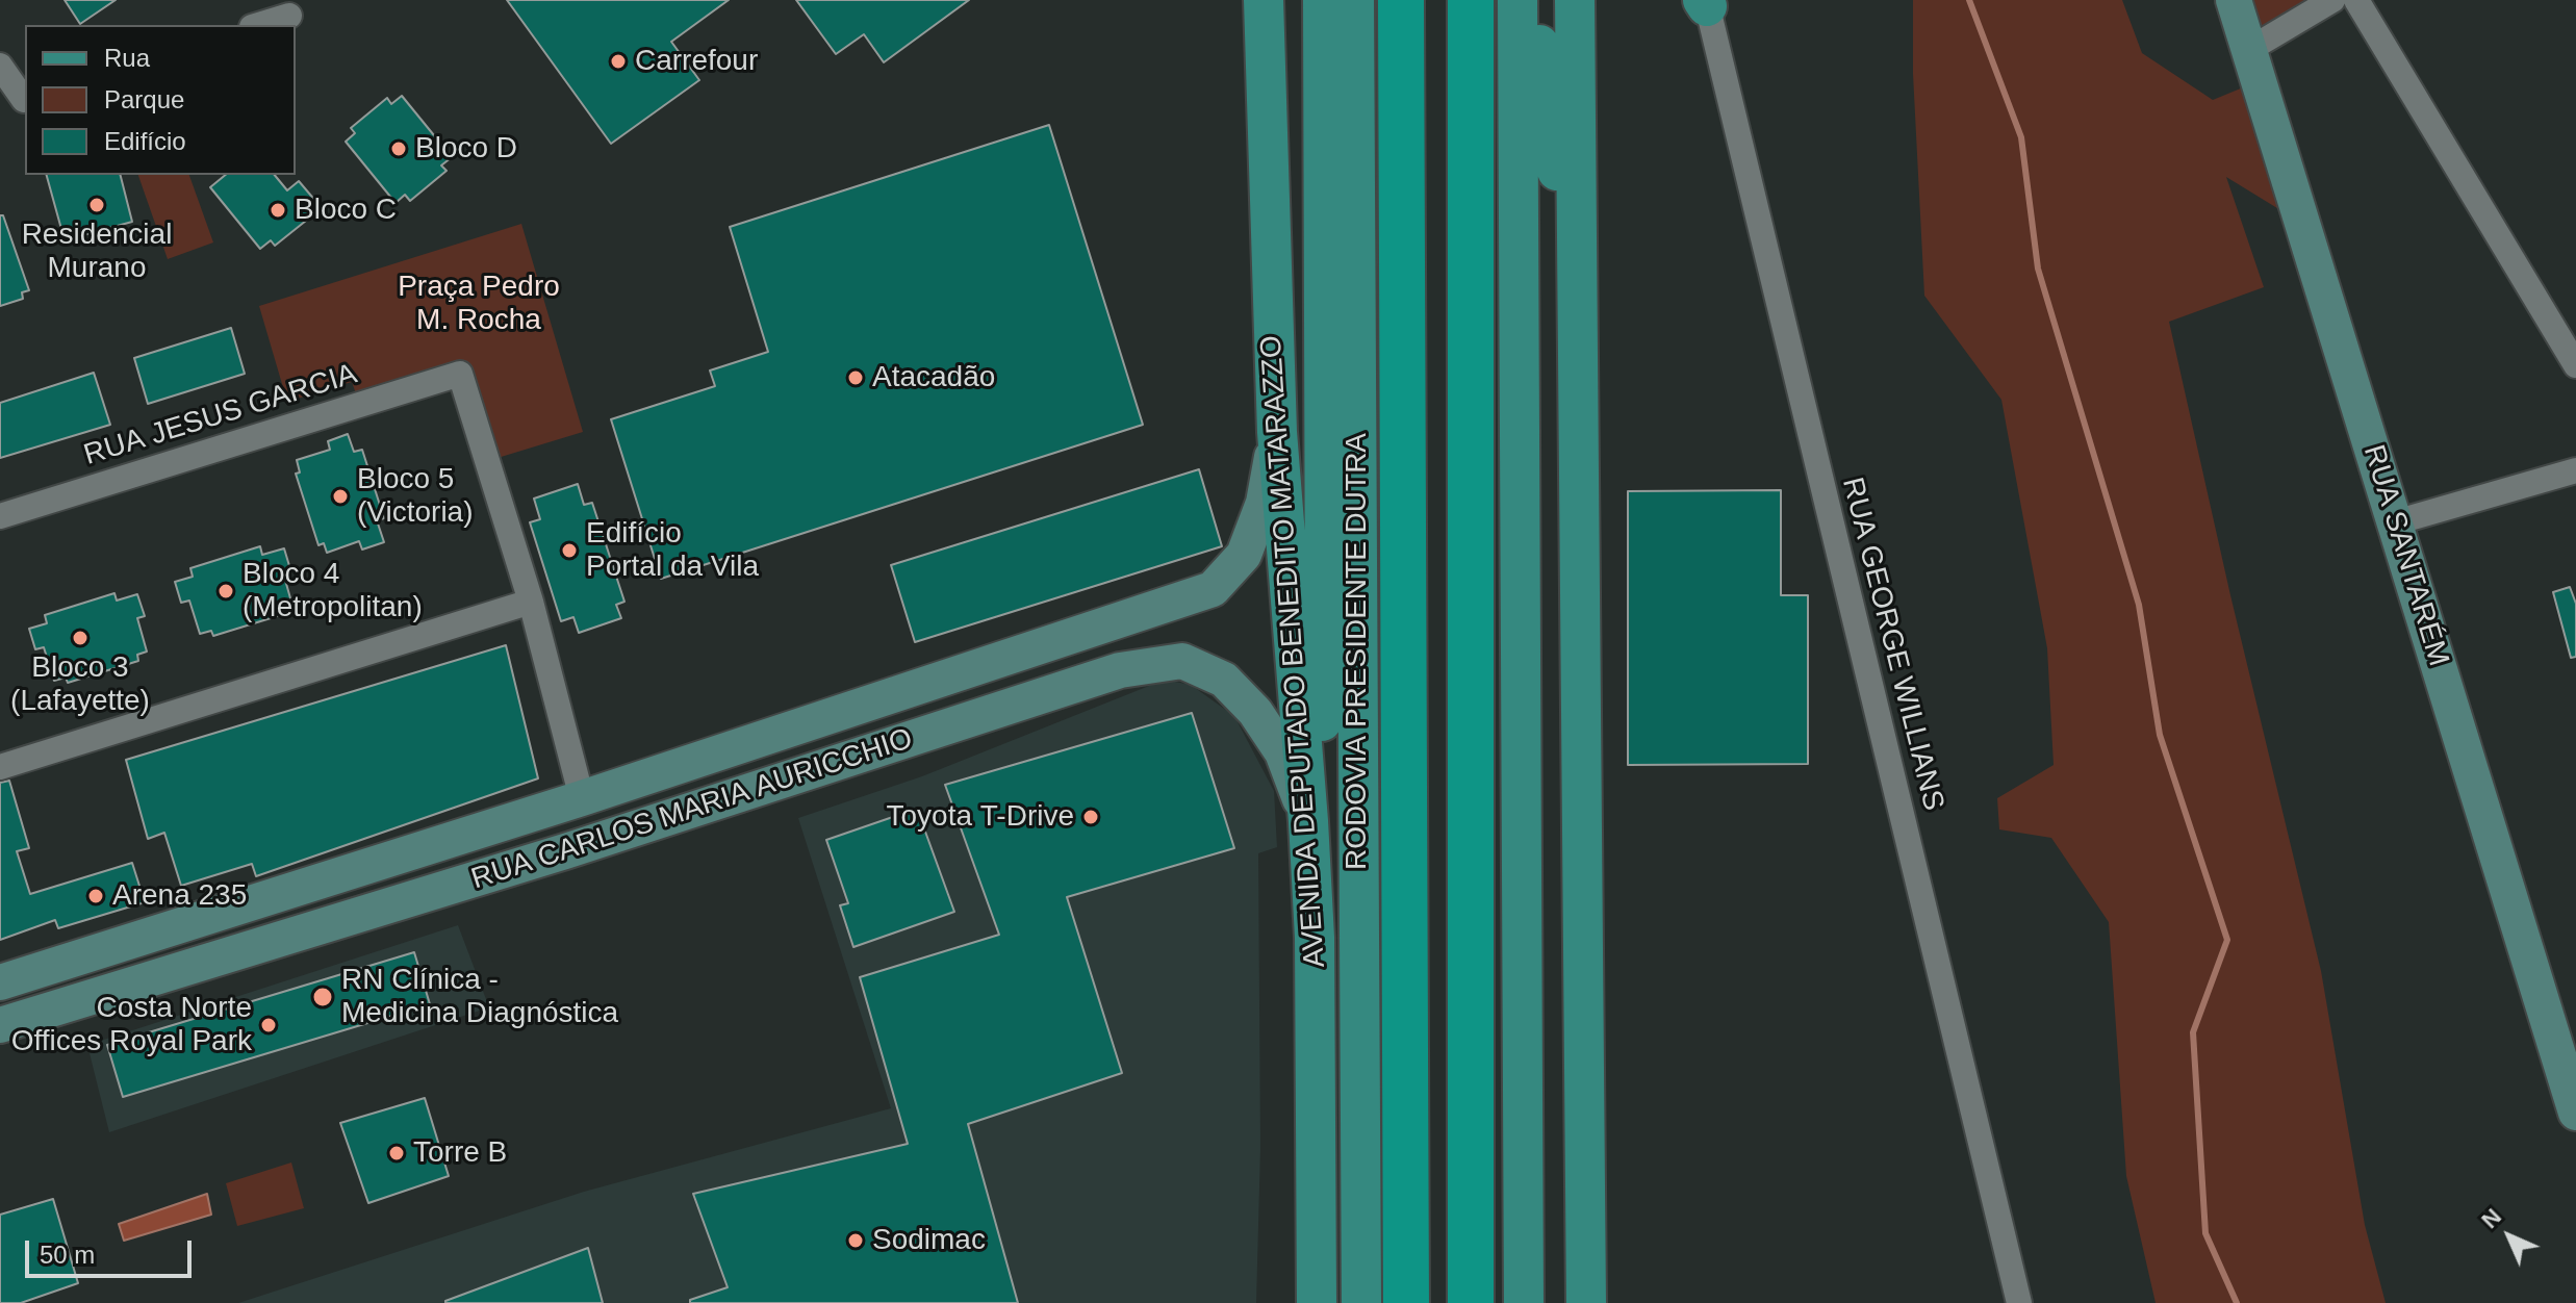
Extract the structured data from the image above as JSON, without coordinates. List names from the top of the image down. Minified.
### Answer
{"streets":{"highway":["RODOVIA PRESIDENTE DUTRA"],"main road":["RUA SANTARÉM","AVENIDA DEPUTADO BENEDITO MATARAZZO","RUA CARLOS MARIA AURICCHIO"],"street":["RUA JESUS GARCIA","RUA GEORGE WILLIANS"]},"crossings":[["AVENIDA DEPUTADO BENEDITO MATARAZZO","RUA CARLOS MARIA AURICCHIO"]],"parks":["Praça Pedro M. Rocha"],"places":["Carrefour","Bloco D","Residencial Murano","Bloco C","Atacadão","Bloco 5 (Victoria)","Edifício Portal da Vila","Bloco 4 (Metropolitan)","Bloco 3 (Lafayette)","Toyota T-Drive","Arena 235","RN Clínica - Medicina Diagnóstica","Costa Norte Offices Royal Park","Torre B","Sodimac"],"legend":["Rua","Parque","Edifício"],"scale_bar":"50 m","north":"top left"}
